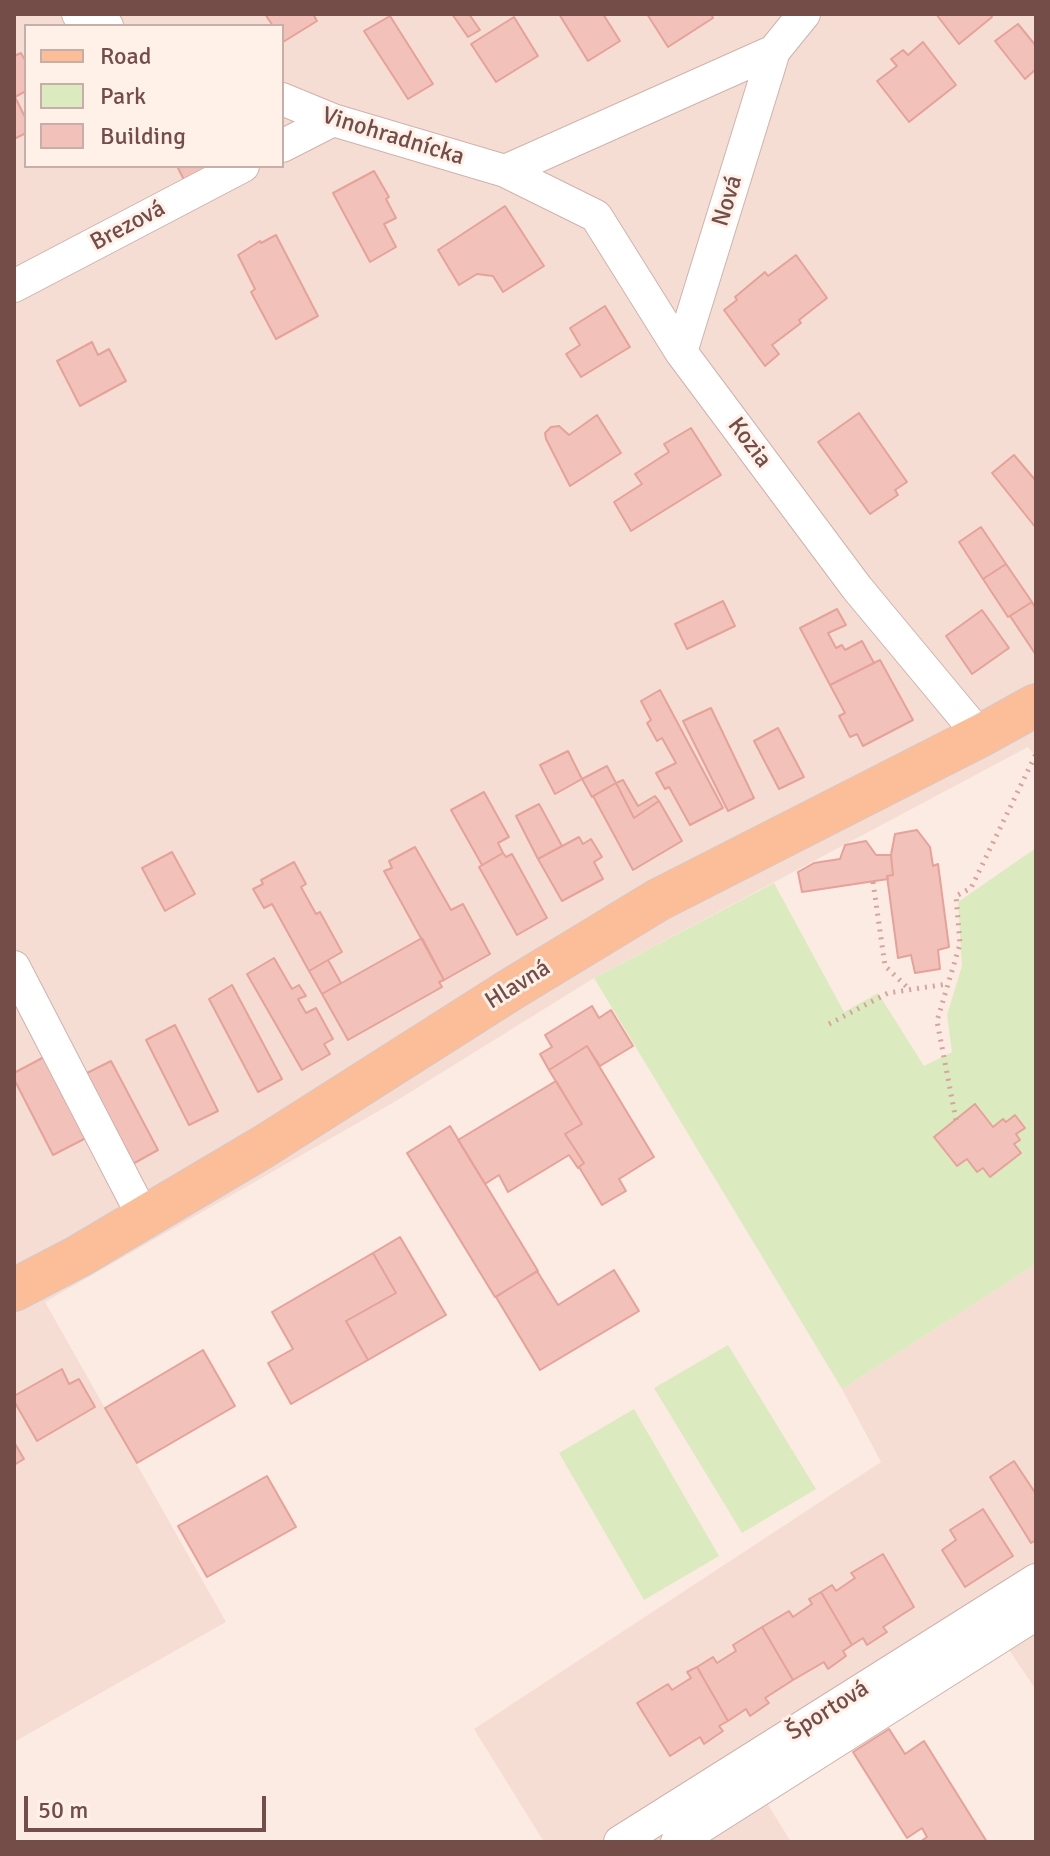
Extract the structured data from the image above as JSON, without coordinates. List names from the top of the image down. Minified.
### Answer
{"streets":{"main road":["Hlavná"],"street":["Vinohradnícka","Nová","Brezová","Kozia","Športová"]},"crossings":[["Vinohradnícka","Nová"],["Vinohradnícka","Kozia"],["Nová","Kozia"],["Kozia","Hlavná"]],"legend":["Road","Park","Building"],"scale_bar":"50 m"}
